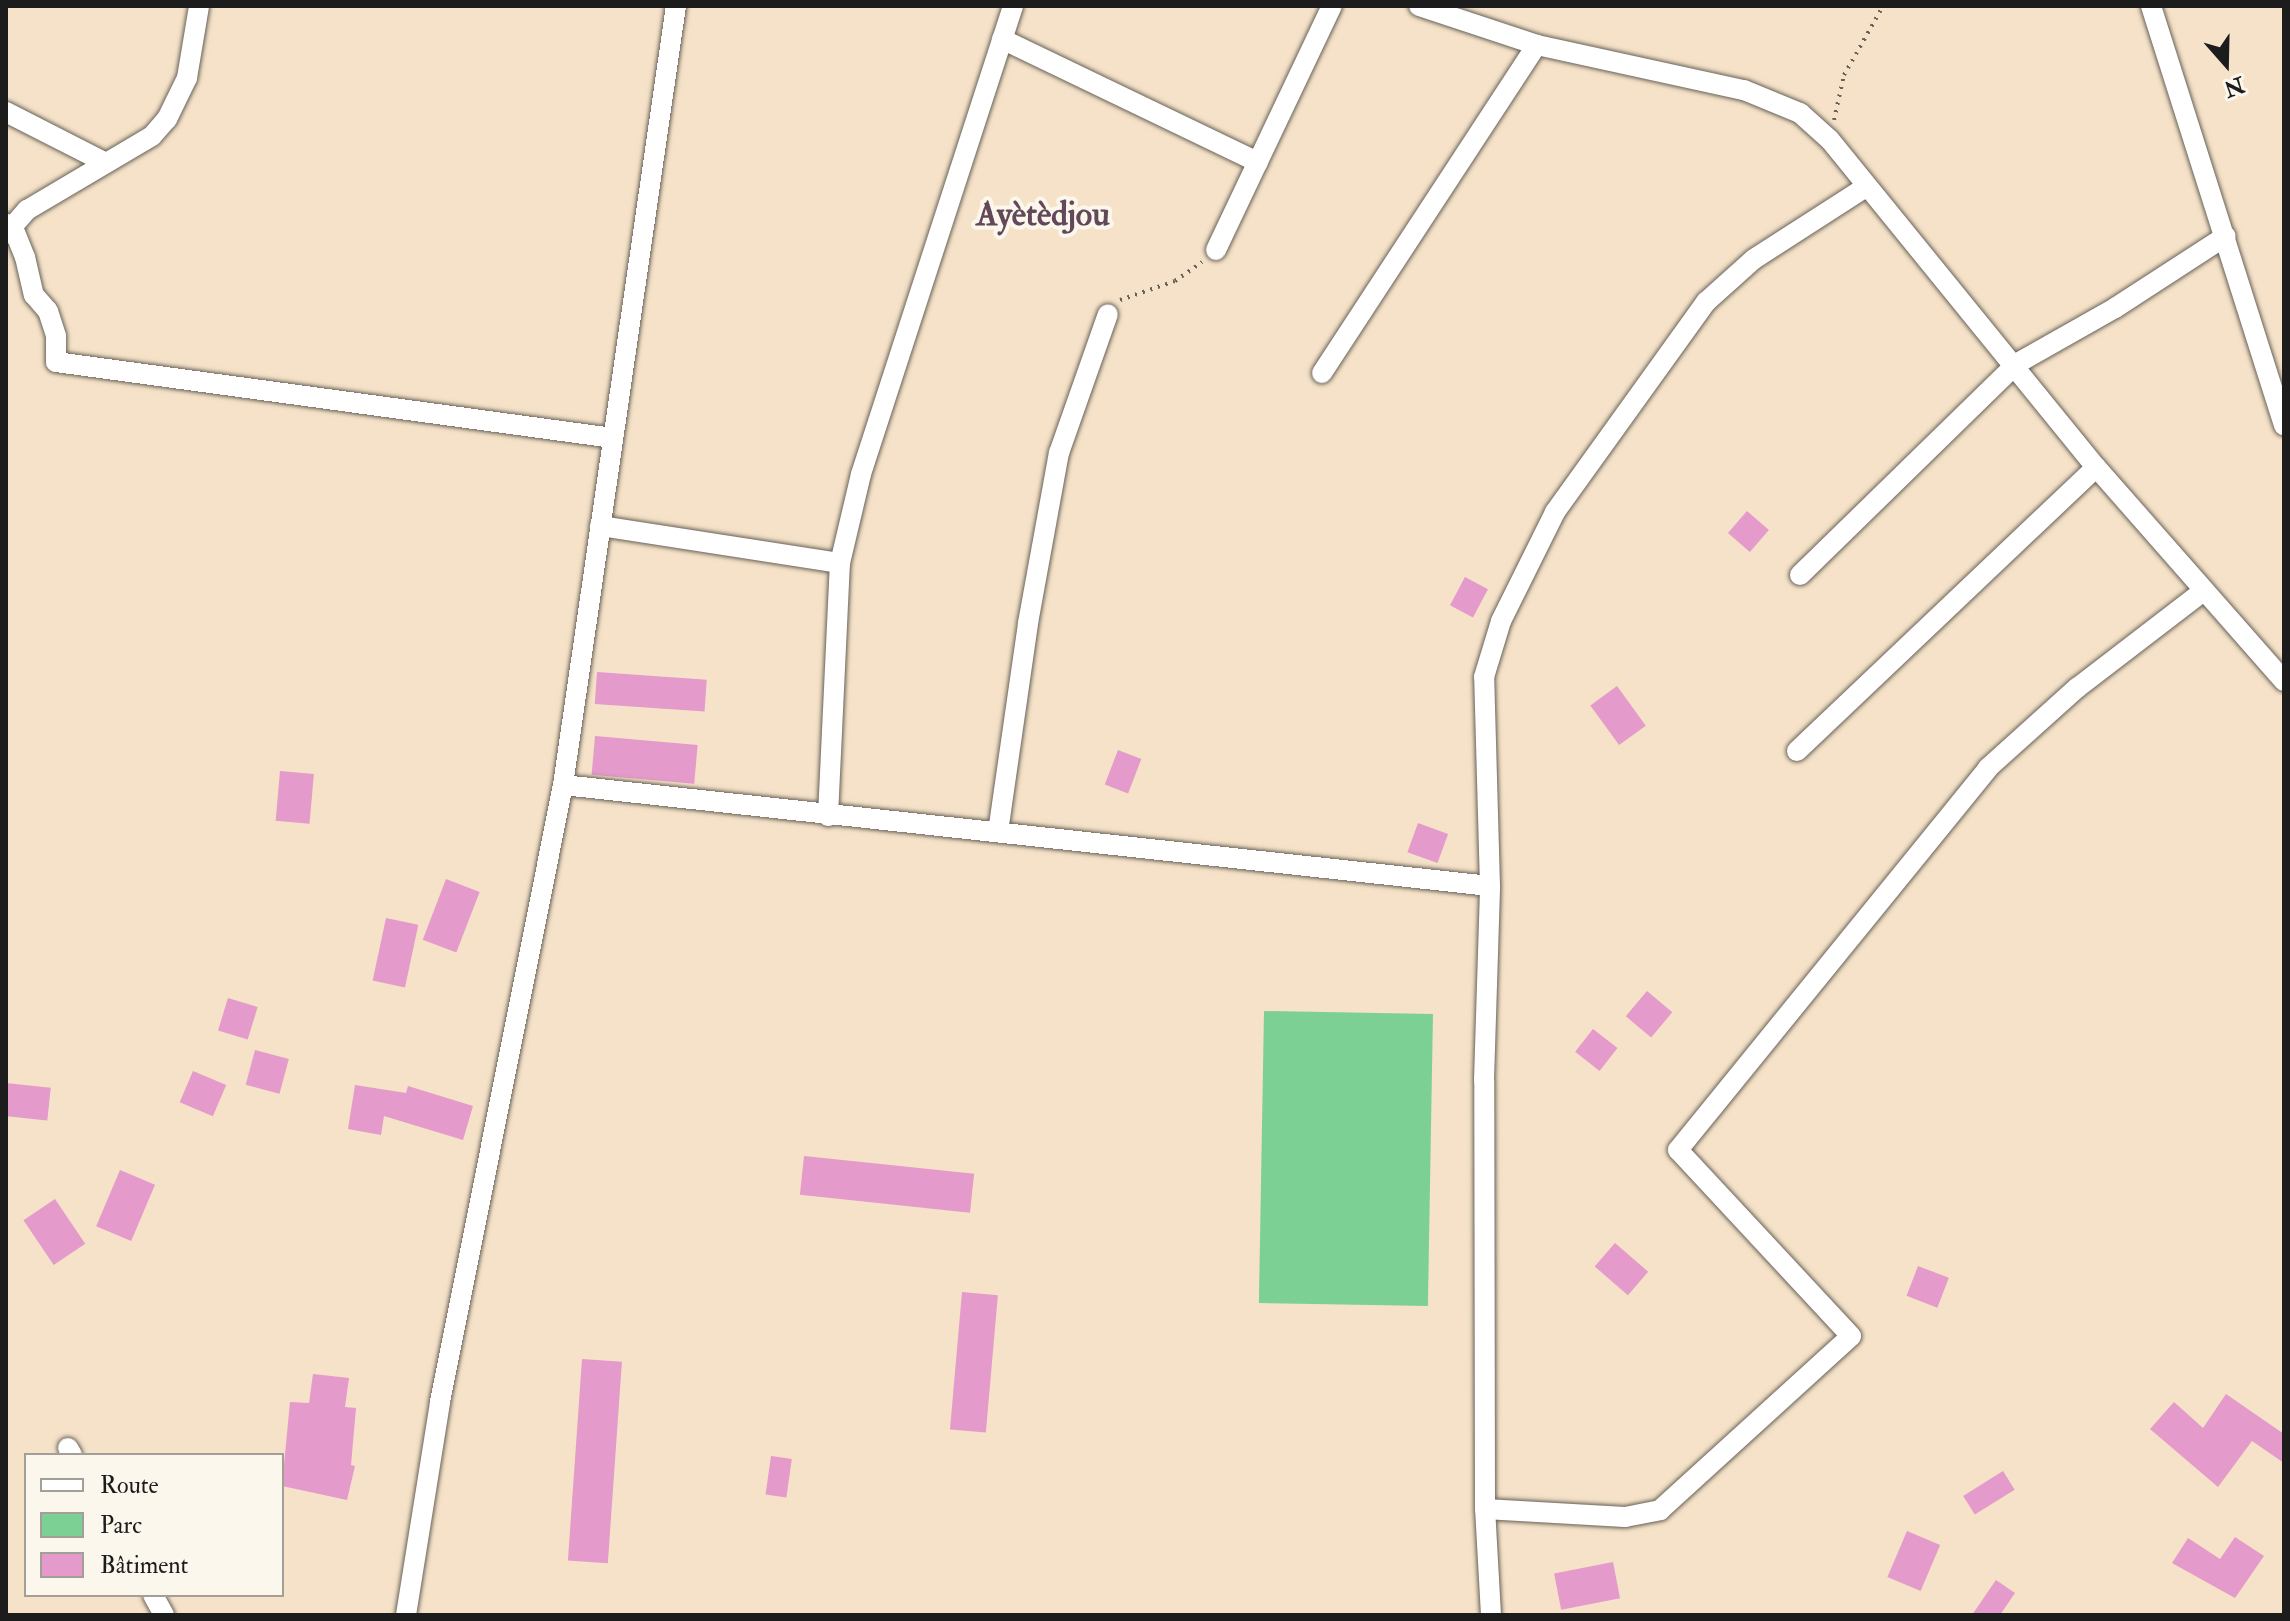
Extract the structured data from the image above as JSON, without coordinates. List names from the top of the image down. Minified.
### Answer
{"districts":["Ayètèdjou"],"legend":["Route","Parc","Bâtiment"],"north":"bottom"}
